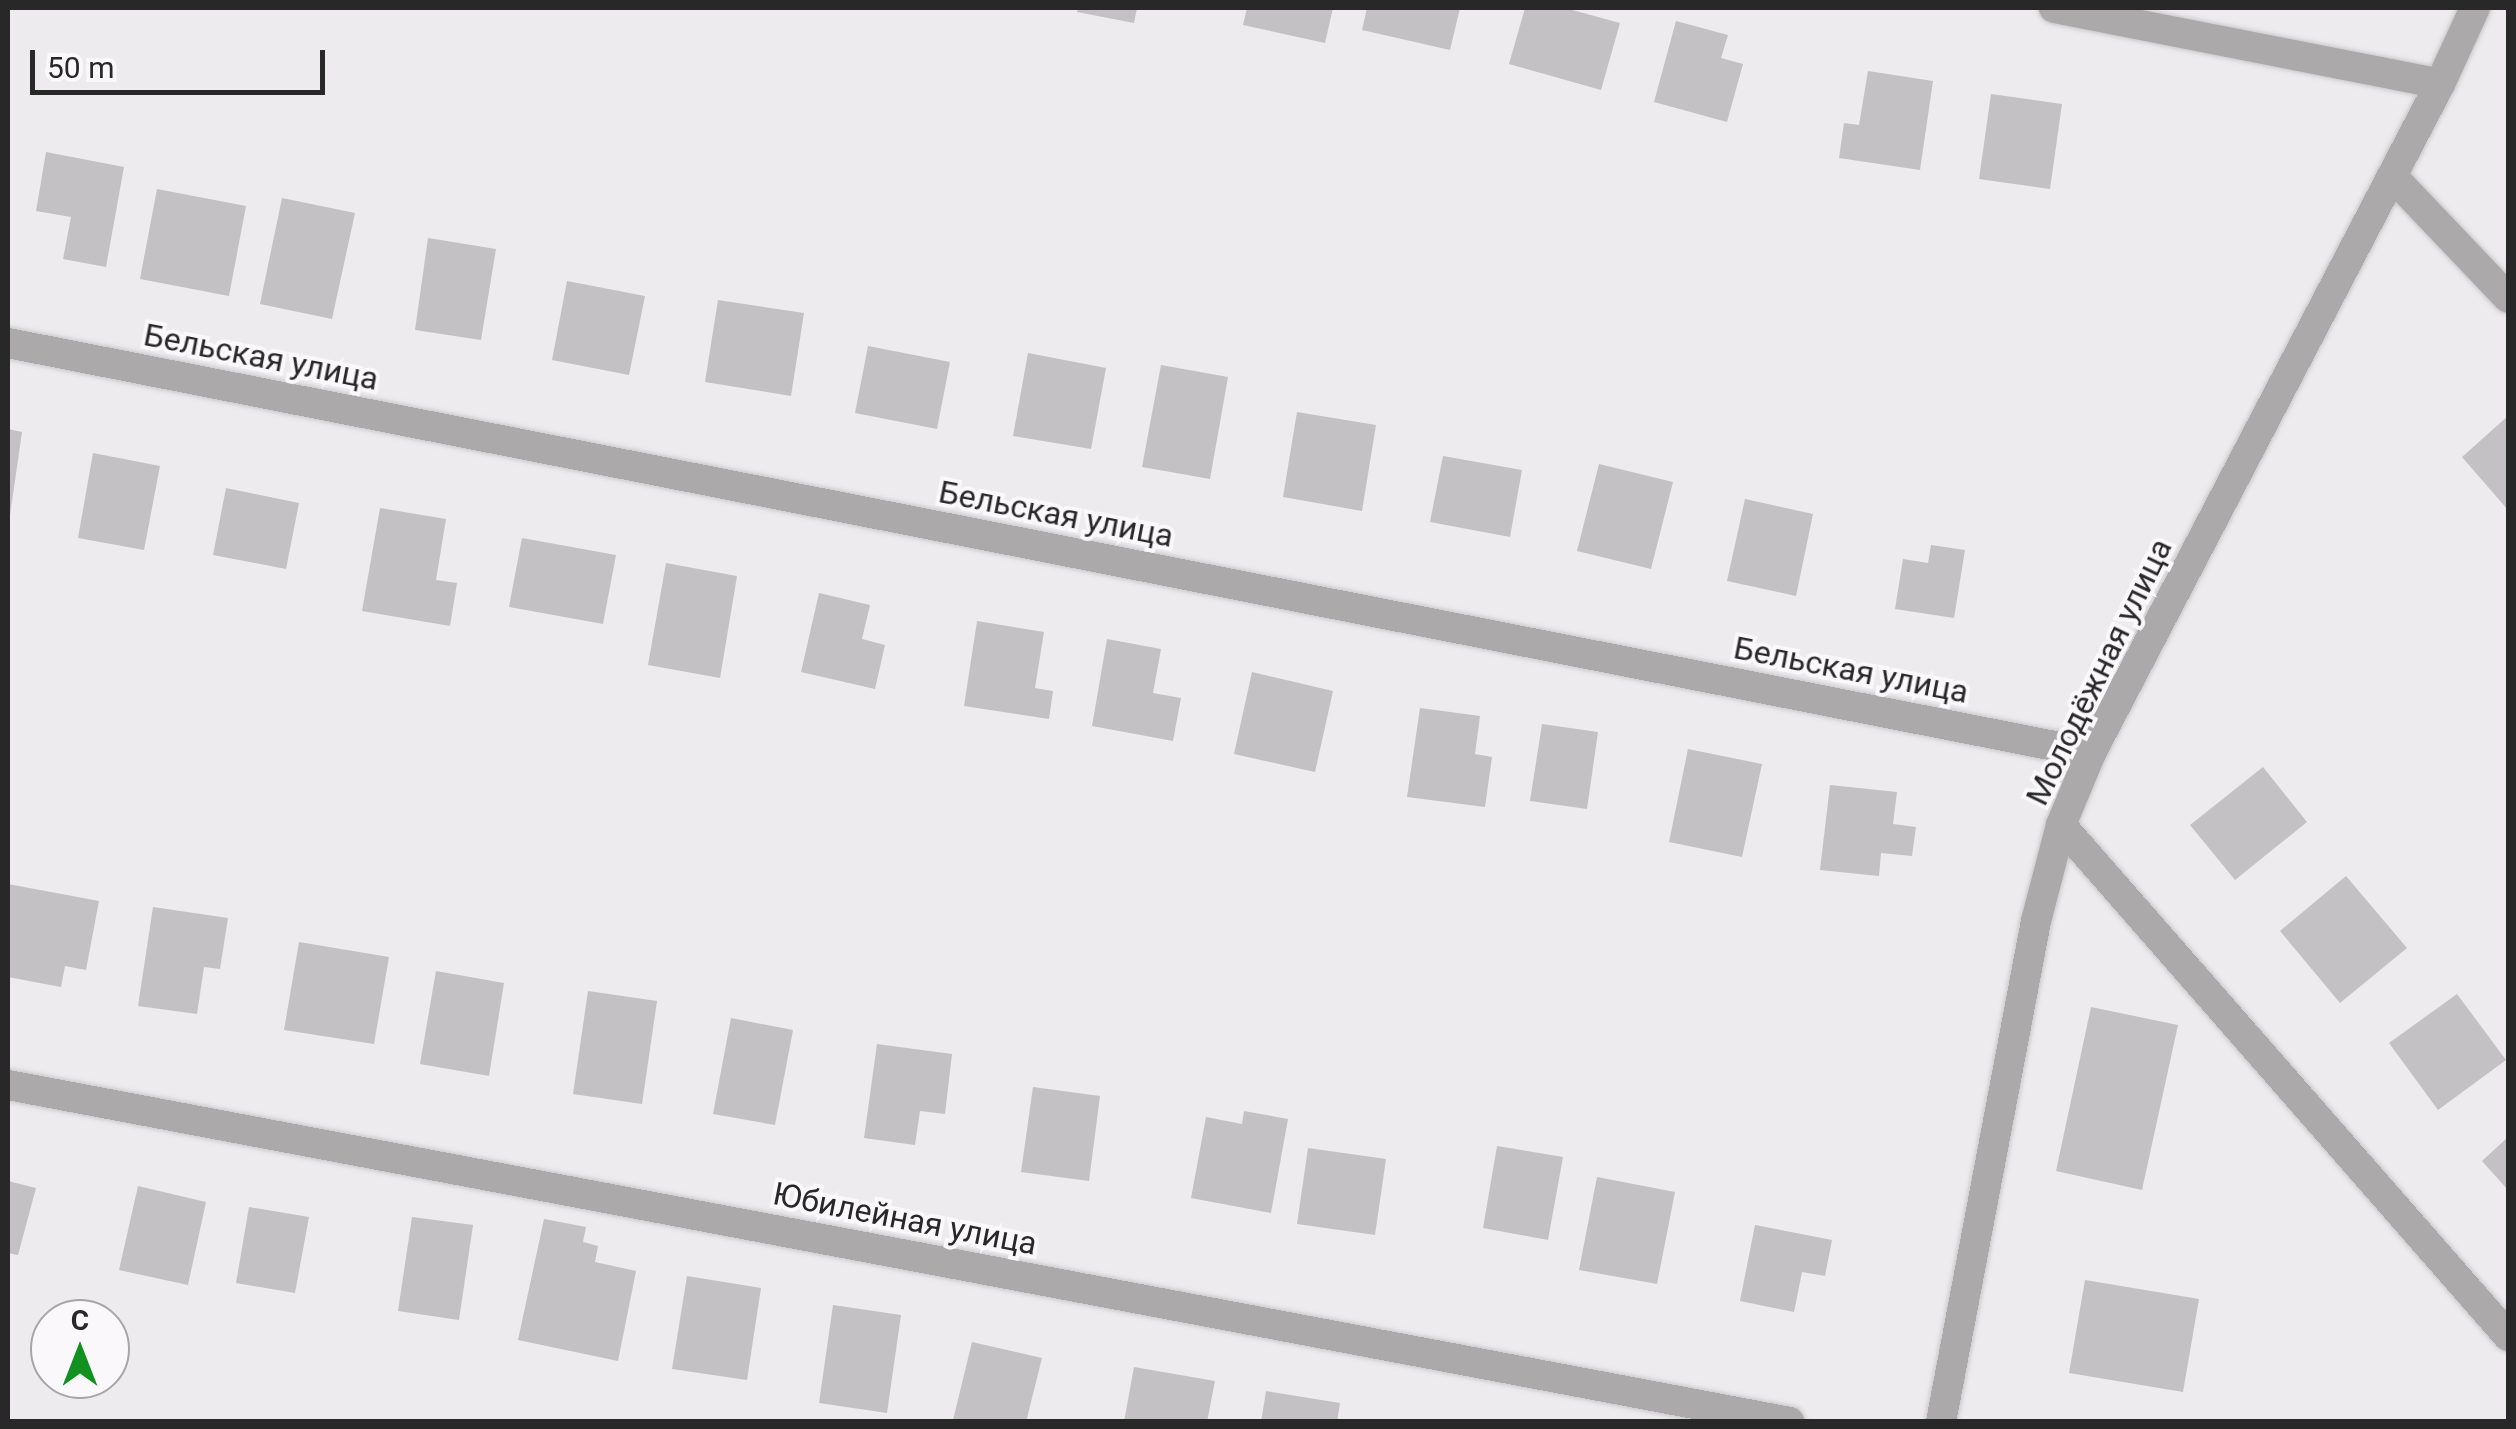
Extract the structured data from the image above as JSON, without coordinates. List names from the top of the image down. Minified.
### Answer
{"streets":{"street":["Бельская улица","Молодёжная улица","Юбилейная улица"]},"crossings":[["Бельская улица","Молодёжная улица"]],"scale_bar":"50 m","north":"top"}
